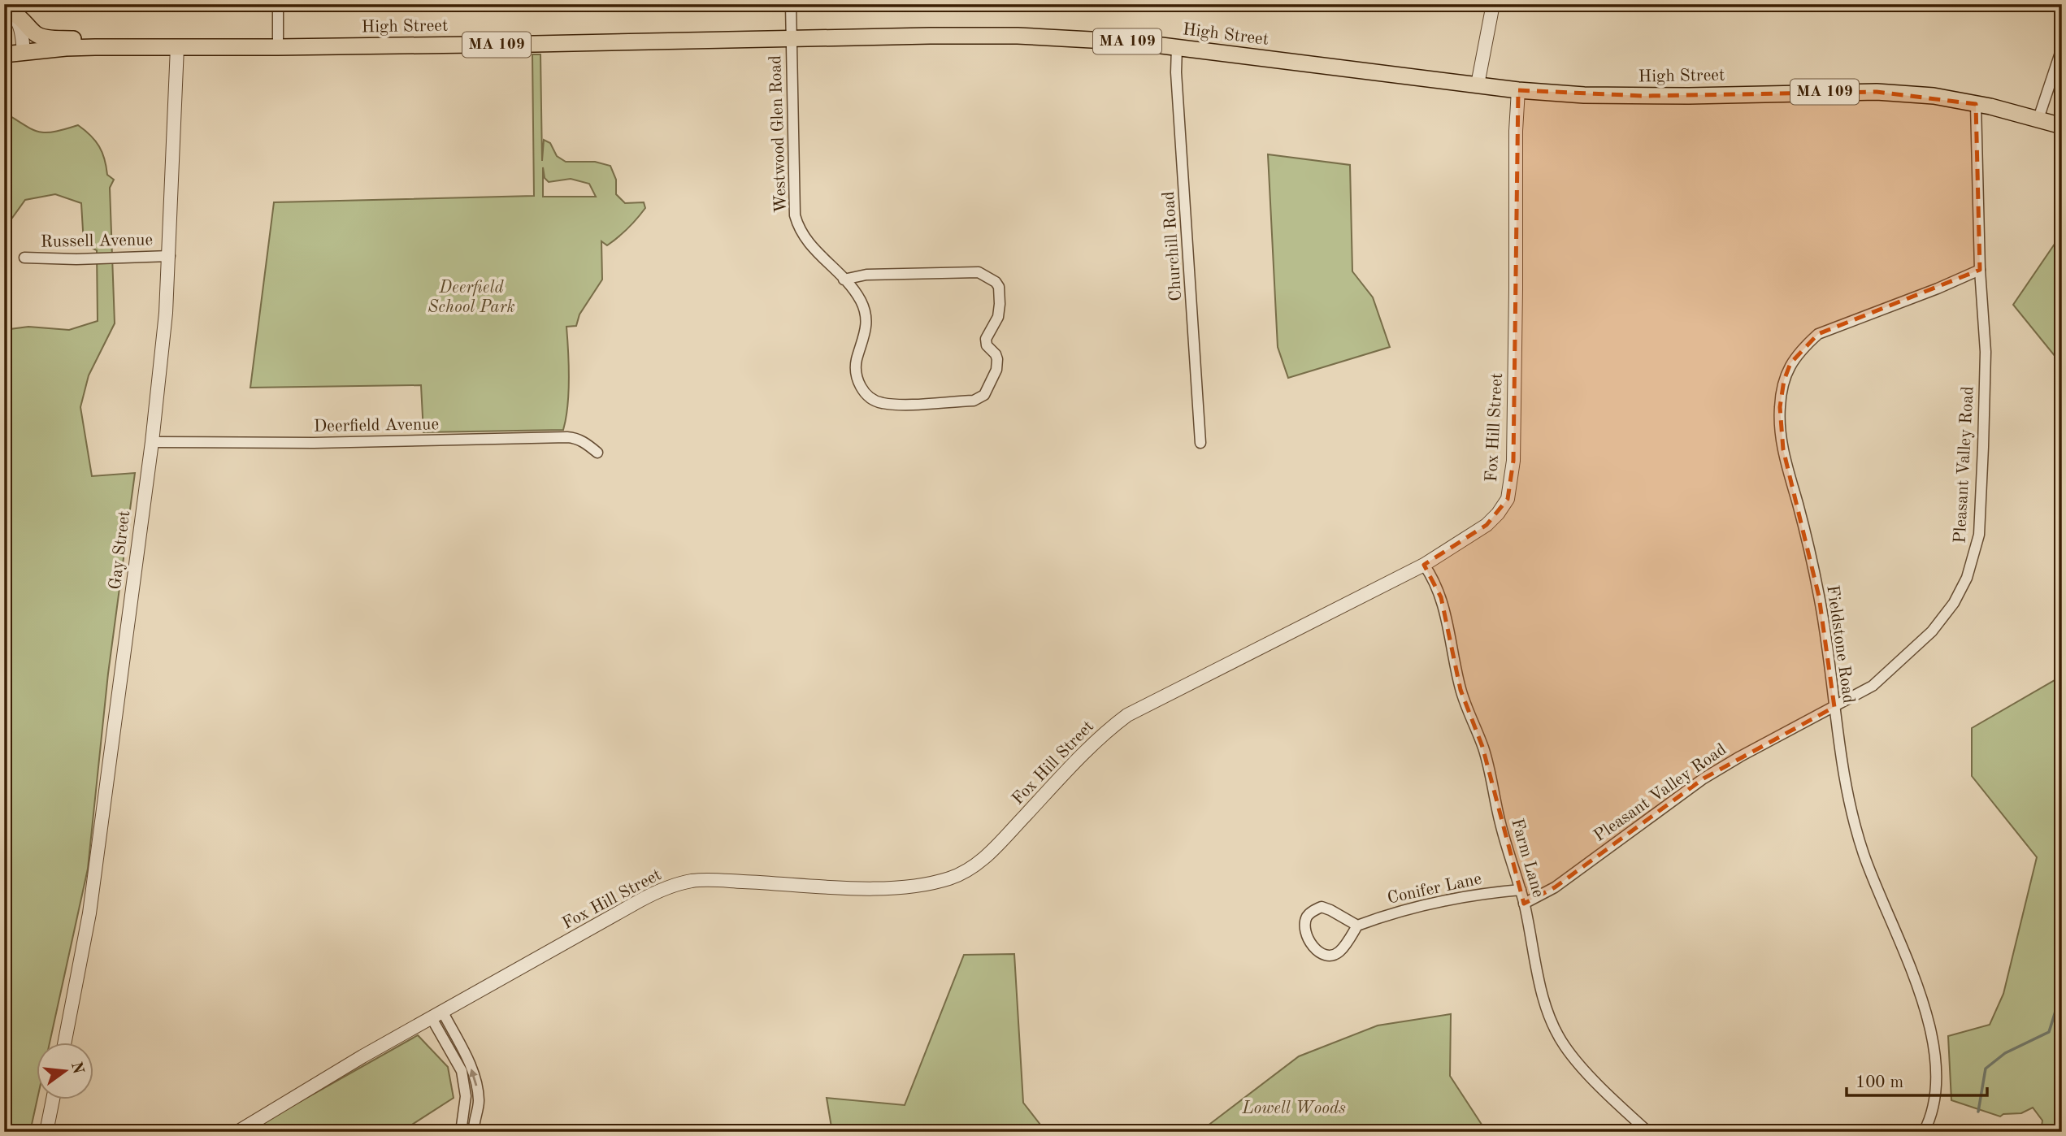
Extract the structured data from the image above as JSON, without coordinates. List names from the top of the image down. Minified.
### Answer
{"streets":{"main road":["High Street","MA 109"],"street":["Westwood Glen Road","Russell Avenue","Churchill Road","Deerfield Avenue","Fox Hill Street","Pleasant Valley Road","Gay Street","Fieldstone Road","Farm Lane","Conifer Lane"]},"crossings":[["High Street","Westwood Glen Road"],["High Street","Churchill Road"],["High Street","Fox Hill Street"],["High Street","Pleasant Valley Road"],["High Street","Gay Street"],["Russell Avenue","Gay Street"],["Deerfield Avenue","Gay Street"],["Fox Hill Street","Farm Lane"],["Pleasant Valley Road","Fieldstone Road"],["Pleasant Valley Road","Farm Lane"],["Farm Lane","Conifer Lane"]],"parks":["Deerfield School Park","Lowell Woods"],"scale_bar":"100 m","north":"right"}
